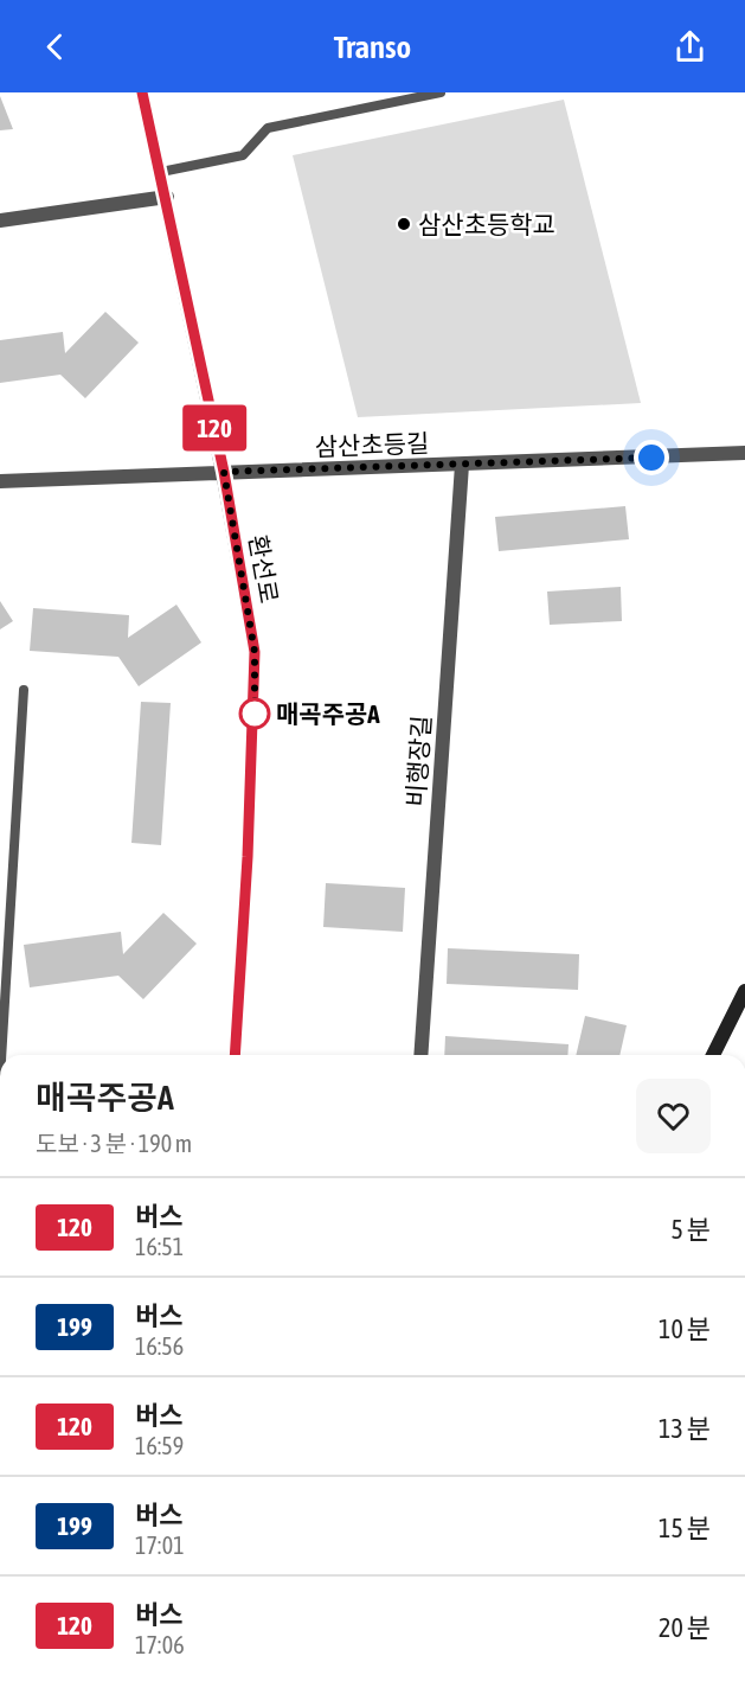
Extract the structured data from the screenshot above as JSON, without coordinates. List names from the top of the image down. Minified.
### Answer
{"streets":{"street":["삼산초등길","환선로","비행장길"]},"crossings":[["삼산초등길","환선로"],["삼산초등길","비행장길"]],"places":["삼산초등학교","매곡주공A"],"lines":["bus line 120"],"page":{"header":"Transo","on_map":"120","heading":["매곡주공A","도보 · 3 분 · 190 m"],"list":[{"mark":"120","name":"버스","note":"16:51","value":"5 분"},{"mark":"199","name":"버스","note":"16:56","value":"10 분"},{"mark":"120","name":"버스","note":"16:59","value":"13 분"},{"mark":"199","name":"버스","note":"17:01","value":"15 분"},{"mark":"120","name":"버스","note":"17:06","value":"20 분"}]}}
